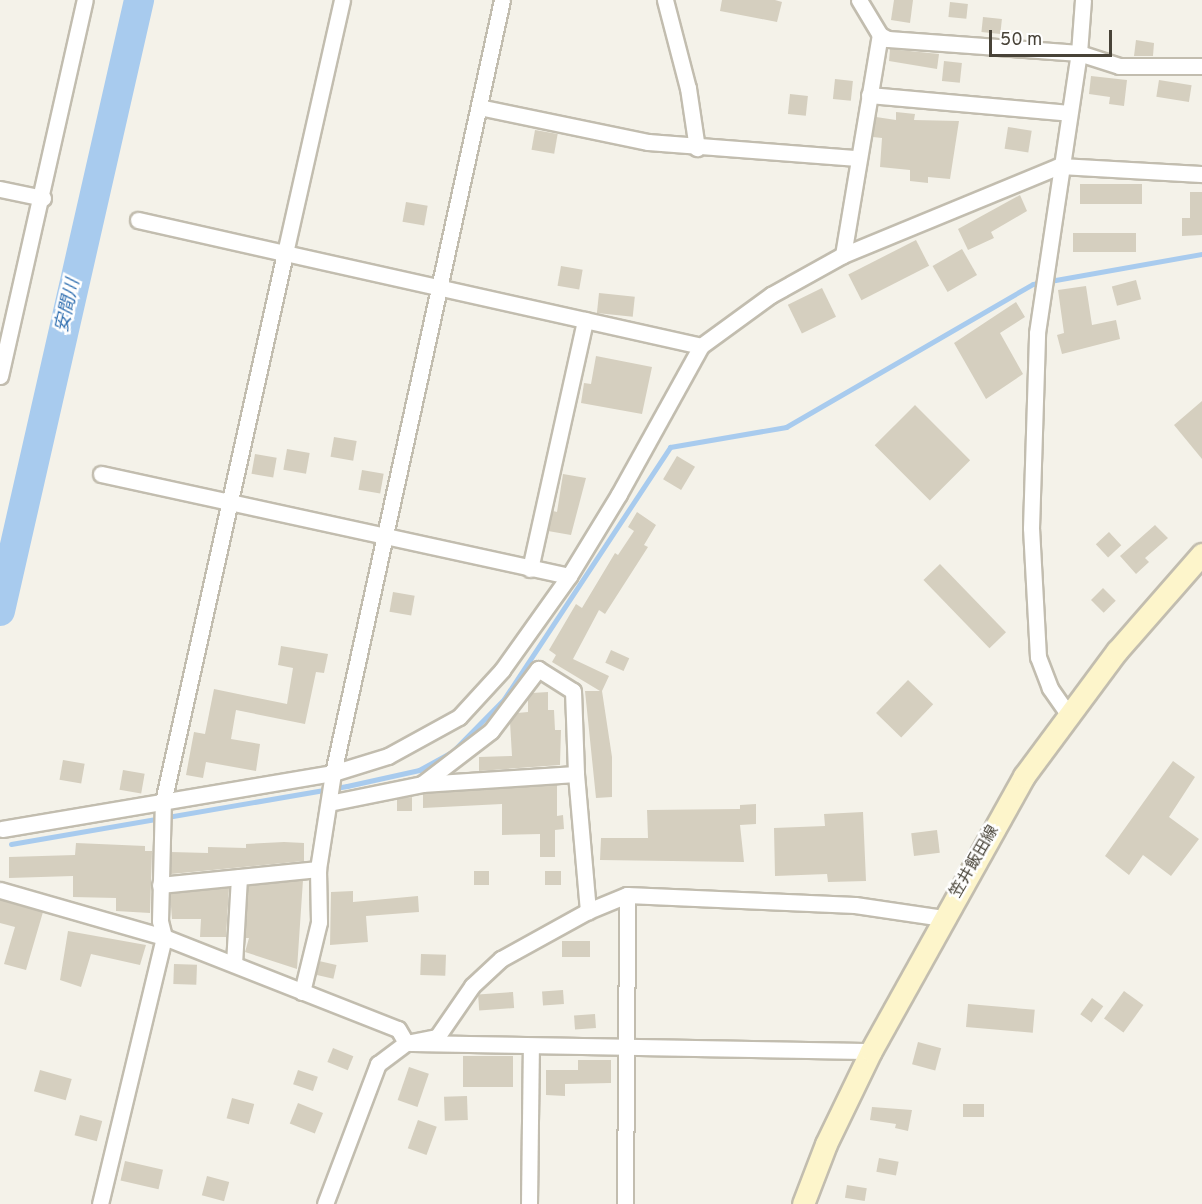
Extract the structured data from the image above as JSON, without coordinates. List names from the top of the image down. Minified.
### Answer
{"streets":{"main road":["笠井飯田線"]},"water":["安間川"],"scale_bar":"50 m"}
